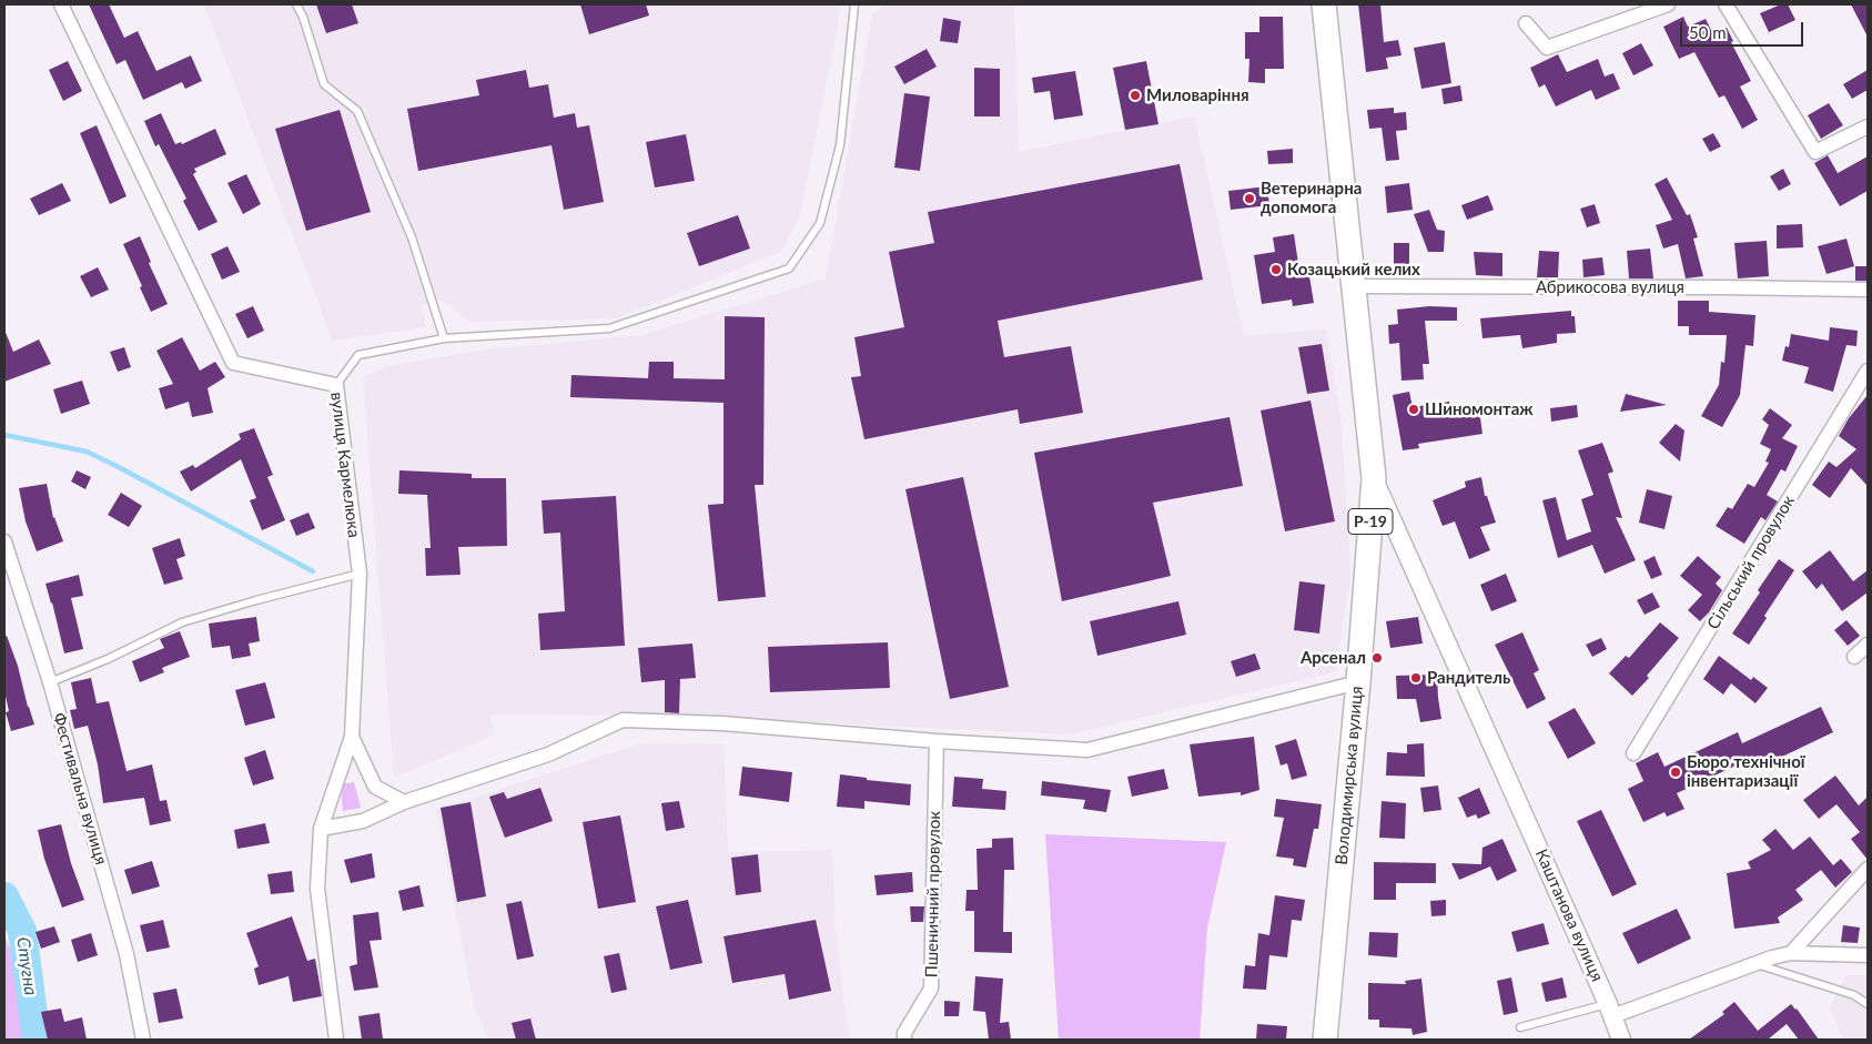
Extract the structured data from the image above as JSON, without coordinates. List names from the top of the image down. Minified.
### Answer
{"streets":{"main road":["Р-19","Володимирська вулиця"],"street":["Абрикосова вулиця","вулиця Кармелюка","Сільський провулок","Фестивальна вулиця","Пшеничний провулок","Каштанова вулиця"]},"crossings":[["Абрикосова вулиця","Володимирська вулиця"],["Володимирська вулиця","Каштанова вулиця"]],"water":["Стугна"],"places":["Миловаріння","Ветеринарна допомога","Козацький келих","Шиномонтаж","Арсенал","Рандитель","Бюро технічної інвентаризації"],"scale_bar":"50 m"}
